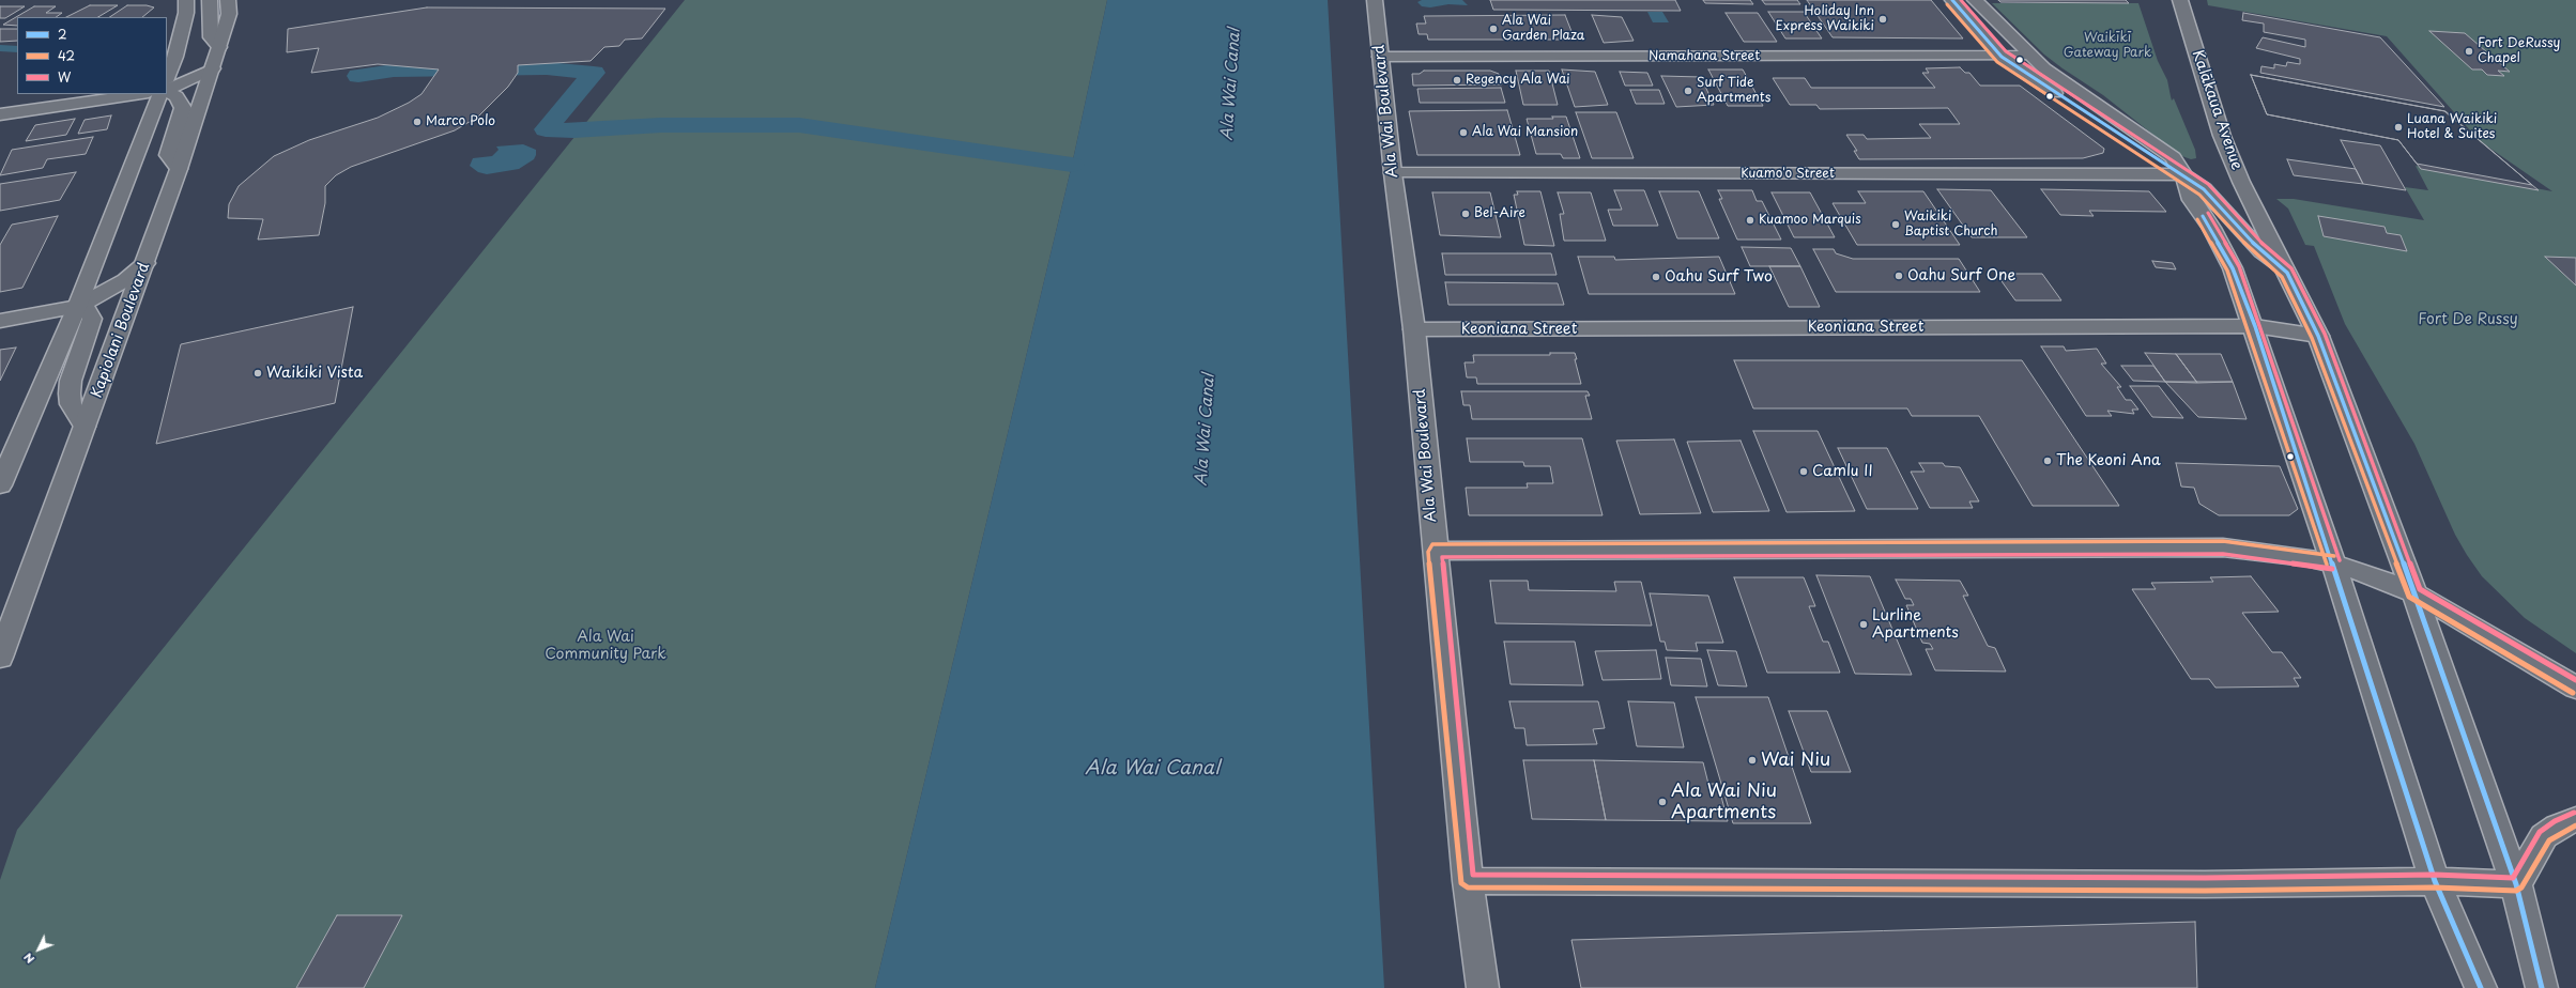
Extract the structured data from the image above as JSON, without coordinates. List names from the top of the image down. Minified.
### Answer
{"streets":{"main road":["Namahana Street","Kalākaua Avenue","Ala Wai Boulevard","Kuamo'o Street","Keoniana Street","Kapiolani Boulevard"]},"crossings":[["Namahana Street","Ala Wai Boulevard"],["Kalākaua Avenue","Keoniana Street"],["Ala Wai Boulevard","Kuamo'o Street"],["Ala Wai Boulevard","Keoniana Street"]],"water":["Ala Wai Canal"],"parks":["Waikīkī Gateway Park","Fort De Russy","Ala Wai Community Park"],"places":["Holiday Inn Express Waikiki","Ala Wai Garden Plaza","Fort DeRussy Chapel","Regency Ala Wai","Surf Tide Apartments","Marco Polo","Luana Waikiki Hotel & Suites","Ala Wai Mansion","Bel-Aire","Kuamoo Marquis","Waikiki Baptist Church","Oahu Surf One","Oahu Surf Two","Waikiki Vista","The Keoni Ana","Camlu II","Lurline Apartments","Wai Niu","Ala Wai Niu Apartments"],"lines":["transit line 2","transit line W","transit line 42"],"legend":["2","42","W"],"north":"bottom left"}
